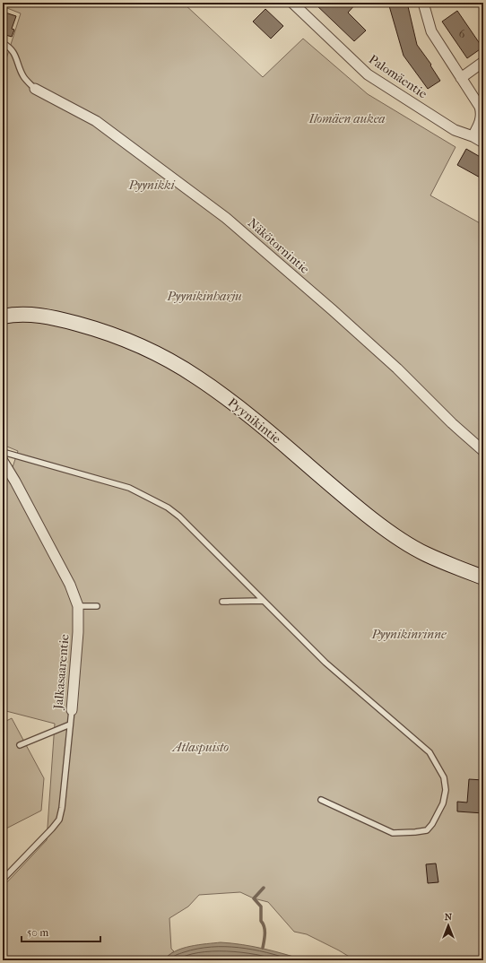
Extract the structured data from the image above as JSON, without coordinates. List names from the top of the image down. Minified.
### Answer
{"streets":{"street":["Palomäentie","Näkötornintie","Pyynikintie","Jalkasaarentie"]},"parks":["Ilomäen aukea","Pyynikki","Pyynikinharju","Pyynikinrinne","Atlaspuisto"],"house_numbers":["6"],"scale_bar":"50 m","north":"top"}
